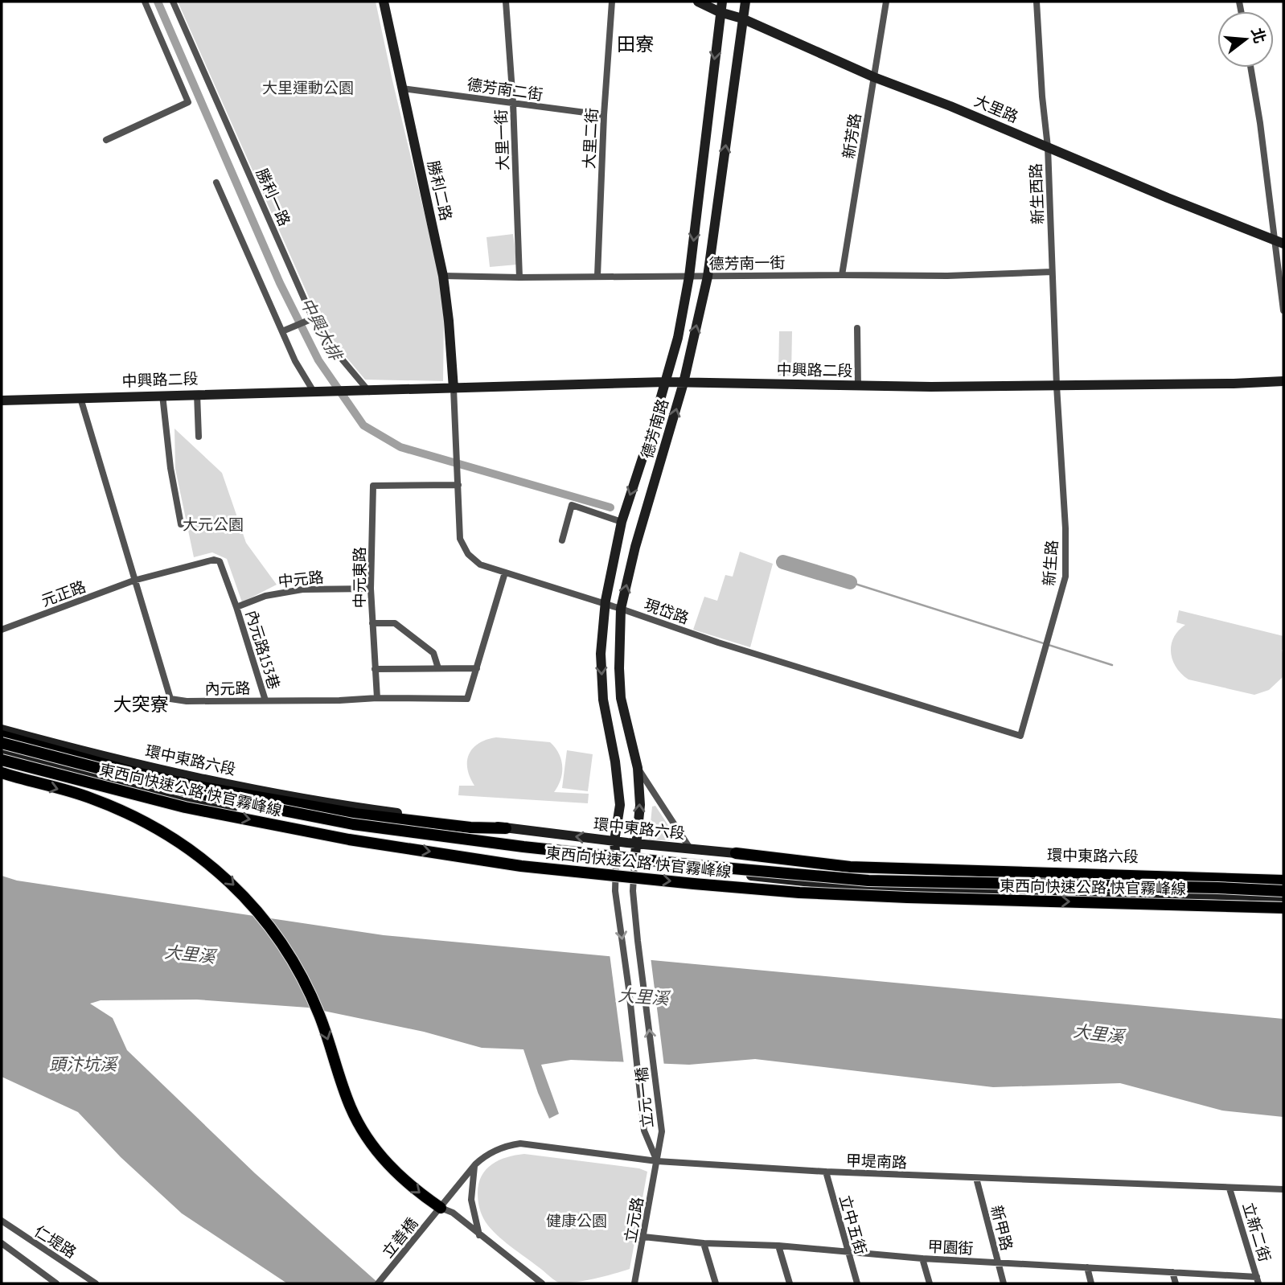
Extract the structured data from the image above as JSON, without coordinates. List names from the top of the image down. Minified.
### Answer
{"streets":{"highway":["東西向快速公路 快官霧峰線"],"street":["德芳南二街","大里路","新芳路","大里二街","大里一街","勝利二路","新生西路","勝利一路","德芳南一街","中興路二段","德芳南路","新生路","中元東路","中元路","元正路","現岱路","內元路153巷","內元路","環中東路六段","立元一橋","甲堤南路","立元路","立中五街","新甲路","立新二街","立善橋","仁堤路","甲園街"]},"crossings":[["德芳南二街","大里二街"],["德芳南二街","大里一街"],["德芳南二街","勝利二路"],["大里路","新芳路"],["大里路","新生西路"],["大里路","德芳南路"],["新芳路","德芳南一街"],["大里二街","德芳南一街"],["大里一街","德芳南一街"],["勝利二路","德芳南一街"],["勝利二路","中興路二段"],["勝利二路","現岱路"],["新生西路","德芳南一街"],["新生西路","中興路二段"],["新生西路","新生路"],["勝利一路","中興路二段"],["德芳南一街","德芳南路"],["中興路二段","德芳南路"],["中興路二段","新生路"],["中興路二段","現岱路"],["中興路二段","內元路"],["德芳南路","現岱路"],["德芳南路","環中東路六段"],["德芳南路","立元一橋"],["新生路","現岱路"],["中元東路","中元路"],["中元東路","現岱路"],["中元東路","內元路"],["中元路","元正路"],["中元路","內元路153巷"],["元正路","內元路153巷"],["元正路","內元路"],["現岱路","內元路"],["內元路153巷","內元路"],["立元一橋","甲堤南路"],["立元一橋","立元路"],["甲堤南路","立元路"],["甲堤南路","立中五街"],["甲堤南路","新甲路"],["甲堤南路","立新二街"],["甲堤南路","立善橋"],["立元路","甲園街"],["立中五街","甲園街"],["新甲路","甲園街"],["立新二街","甲園街"]],"districts":["田寮","大突寮"],"water":["中興大排","大里溪","頭汴坑溪"],"parks":["大里運動公園","大元公園","健康公園"],"north":"right"}
